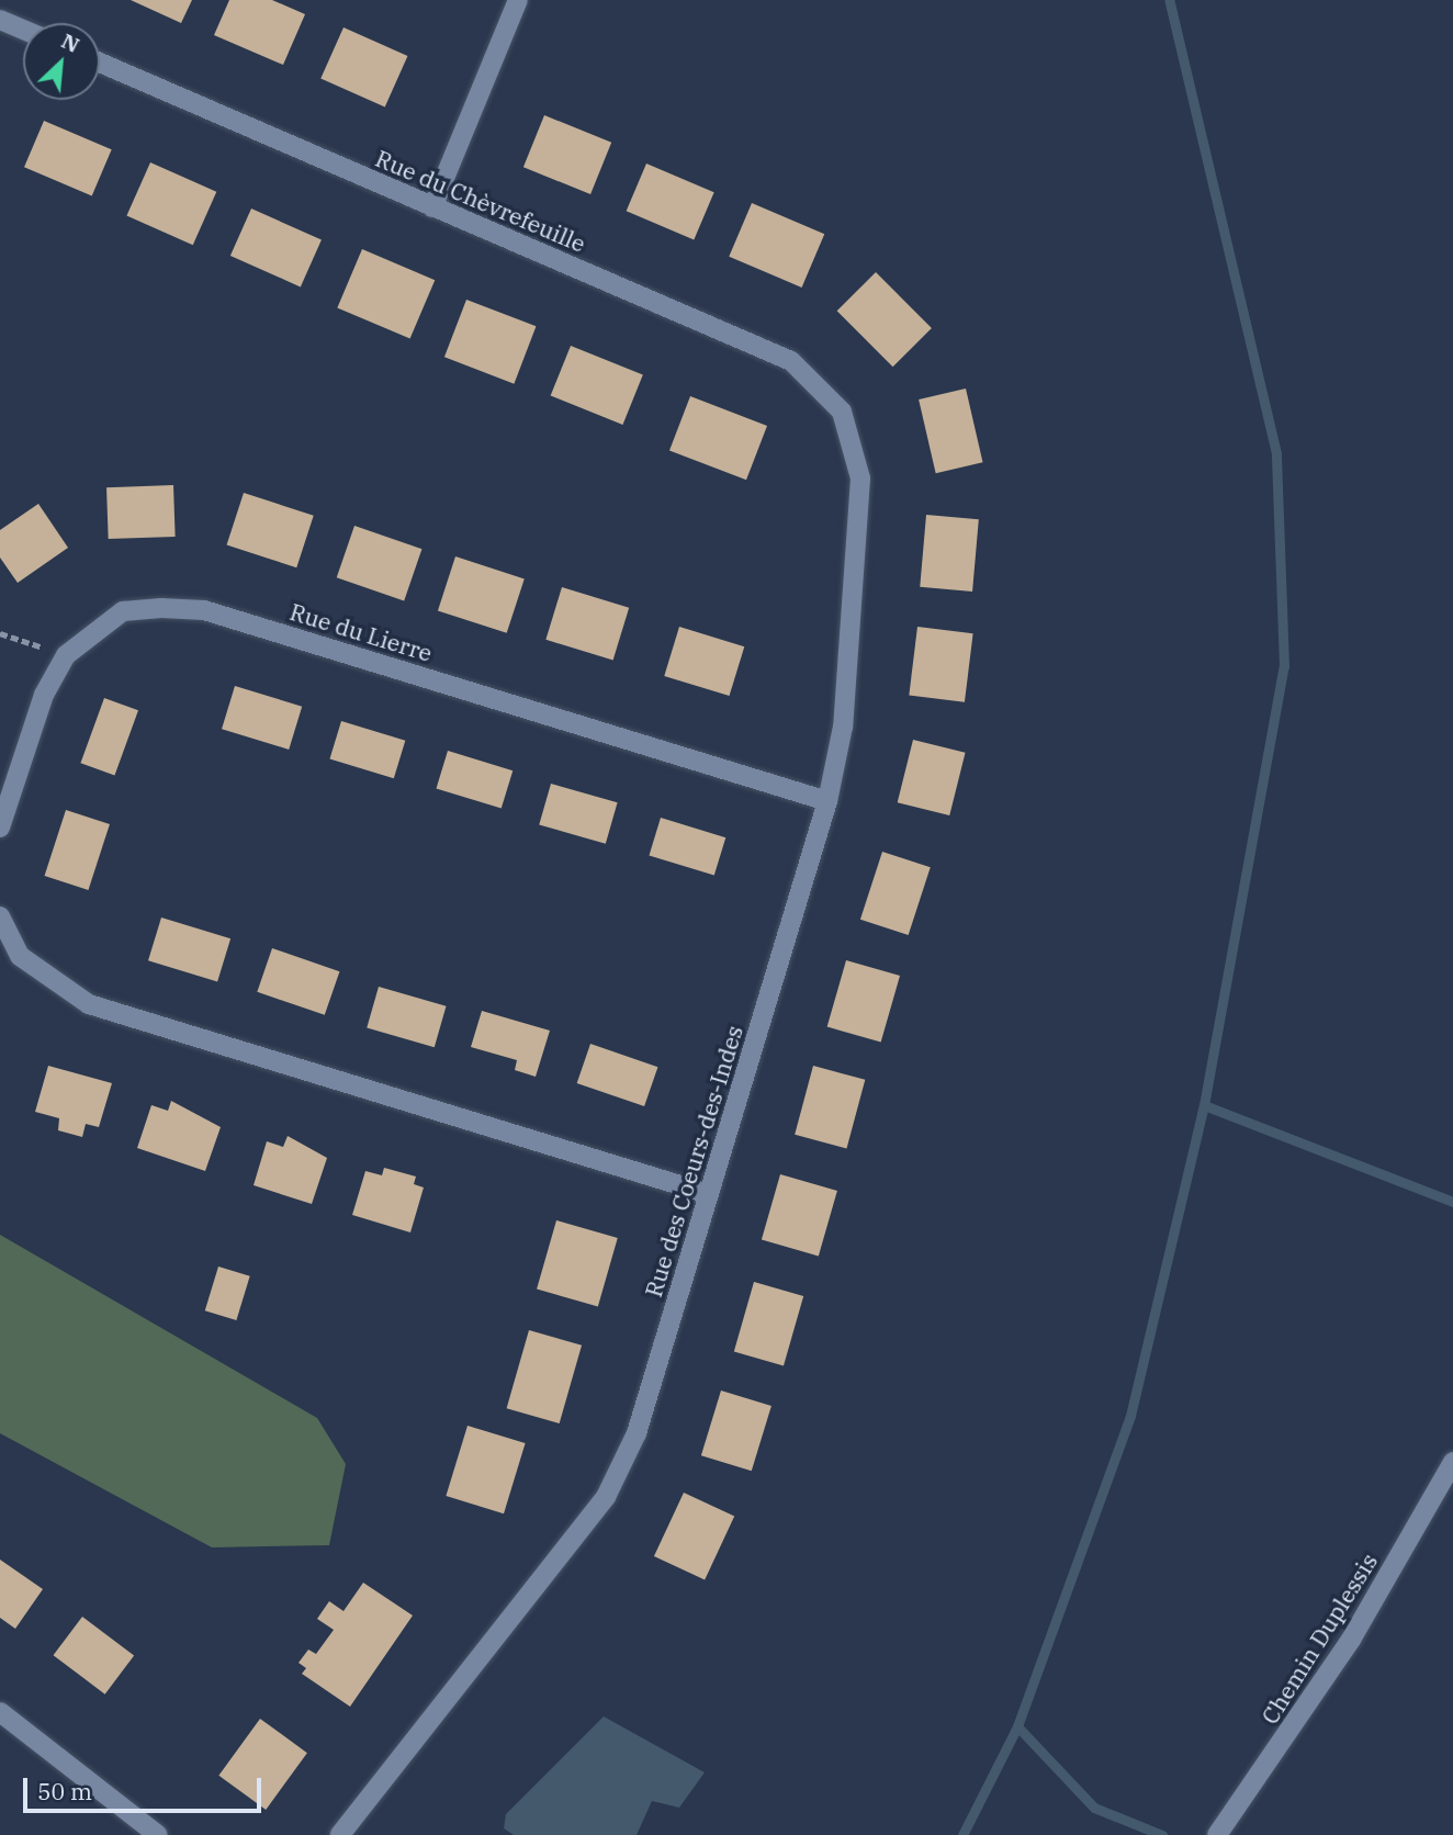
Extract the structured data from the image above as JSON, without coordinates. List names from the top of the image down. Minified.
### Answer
{"streets":{"street":["Rue du Chèvrefeuille","Rue du Lierre","Rue des Coeurs-des-Indes","Chemin Duplessis"]},"crossings":[["Rue du Chèvrefeuille","Rue des Coeurs-des-Indes"],["Rue du Lierre","Rue des Coeurs-des-Indes"]],"scale_bar":"50 m","north":"top right"}
